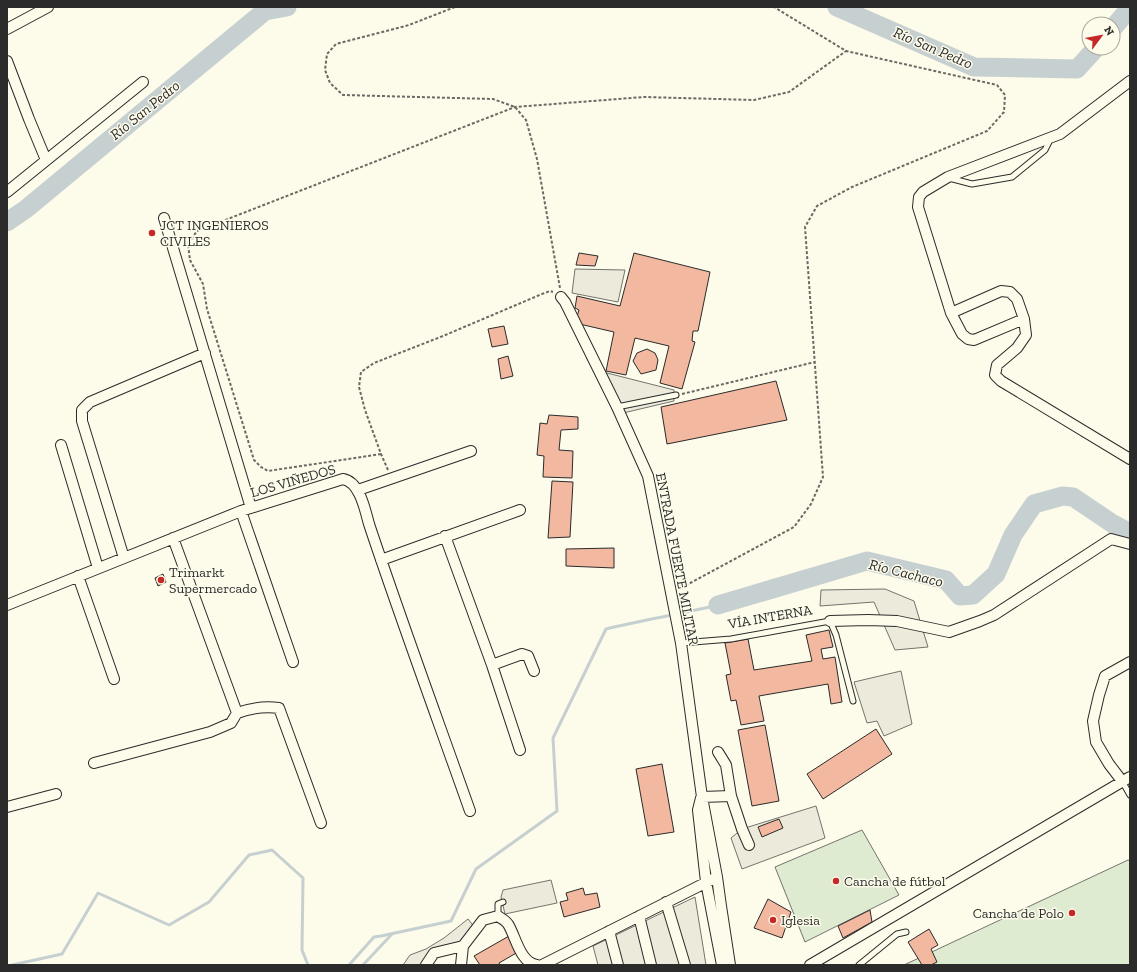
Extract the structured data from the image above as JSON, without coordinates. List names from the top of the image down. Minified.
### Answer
{"streets":{"street":["LOS VIÑEDOS","ENTRADA FUERTE MILITAR"],"lane":["VÍA INTERNA"]},"crossings":[["ENTRADA FUERTE MILITAR","VÍA INTERNA"]],"water":["Río San Pedro","Río Cachaco"],"places":["JCT INGENIEROS CIVILES","Trimarkt Supermercado","Cancha de fútbol","Cancha de Polo","Iglesia"],"north":"top right"}
